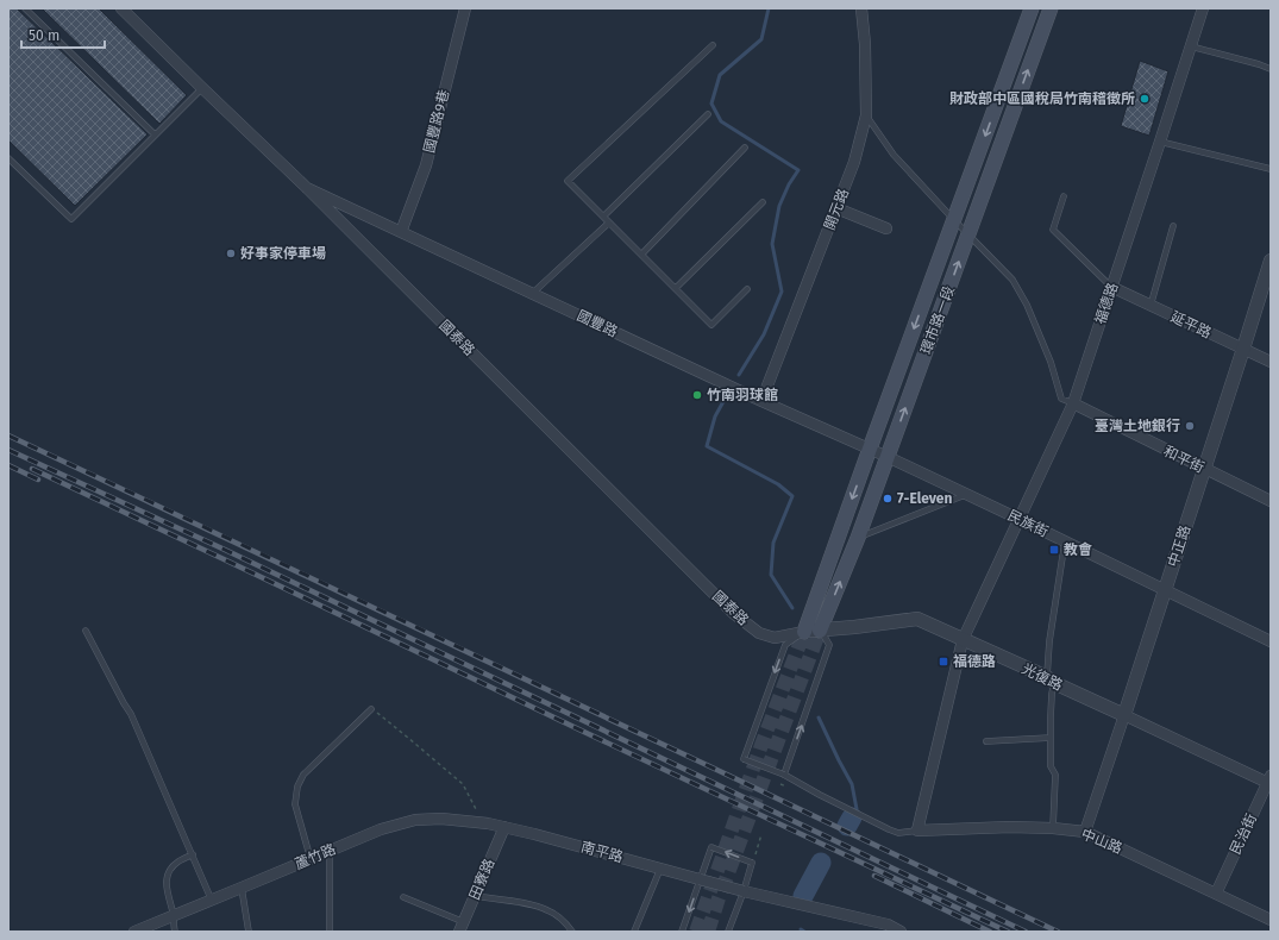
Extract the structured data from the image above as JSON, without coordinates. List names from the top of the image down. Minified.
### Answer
{"streets":{"main road":["環市路一段"],"street":["國豐路9巷","開元路","福德路","國豐路","延平路","國泰路","和平街","民族街","中正路","光復路","民治街","中山路","南平路","蘆竹路","田寮路"]},"crossings":[["國豐路9巷","國豐路"],["開元路","國豐路"],["福德路","延平路"],["福德路","和平街"],["福德路","民族街"],["福德路","光復路"],["福德路","中山路"],["環市路一段","國豐路"],["環市路一段","國泰路"],["環市路一段","民族街"],["環市路一段","光復路"],["國豐路","國泰路"],["國豐路","民族街"],["延平路","中正路"],["國泰路","光復路"],["和平街","中正路"],["民族街","中正路"],["中正路","光復路"],["中正路","中山路"],["光復路","民治街"],["民治街","中山路"],["南平路","蘆竹路"],["南平路","田寮路"],["蘆竹路","田寮路"]],"places":{"other":["財政部中區國稅局竹南稽徵所","好事家停車場","竹南羽球館","臺灣土地銀行","7-Eleven"],"transit":["教會","福德路"]},"scale_bar":"50 m"}
